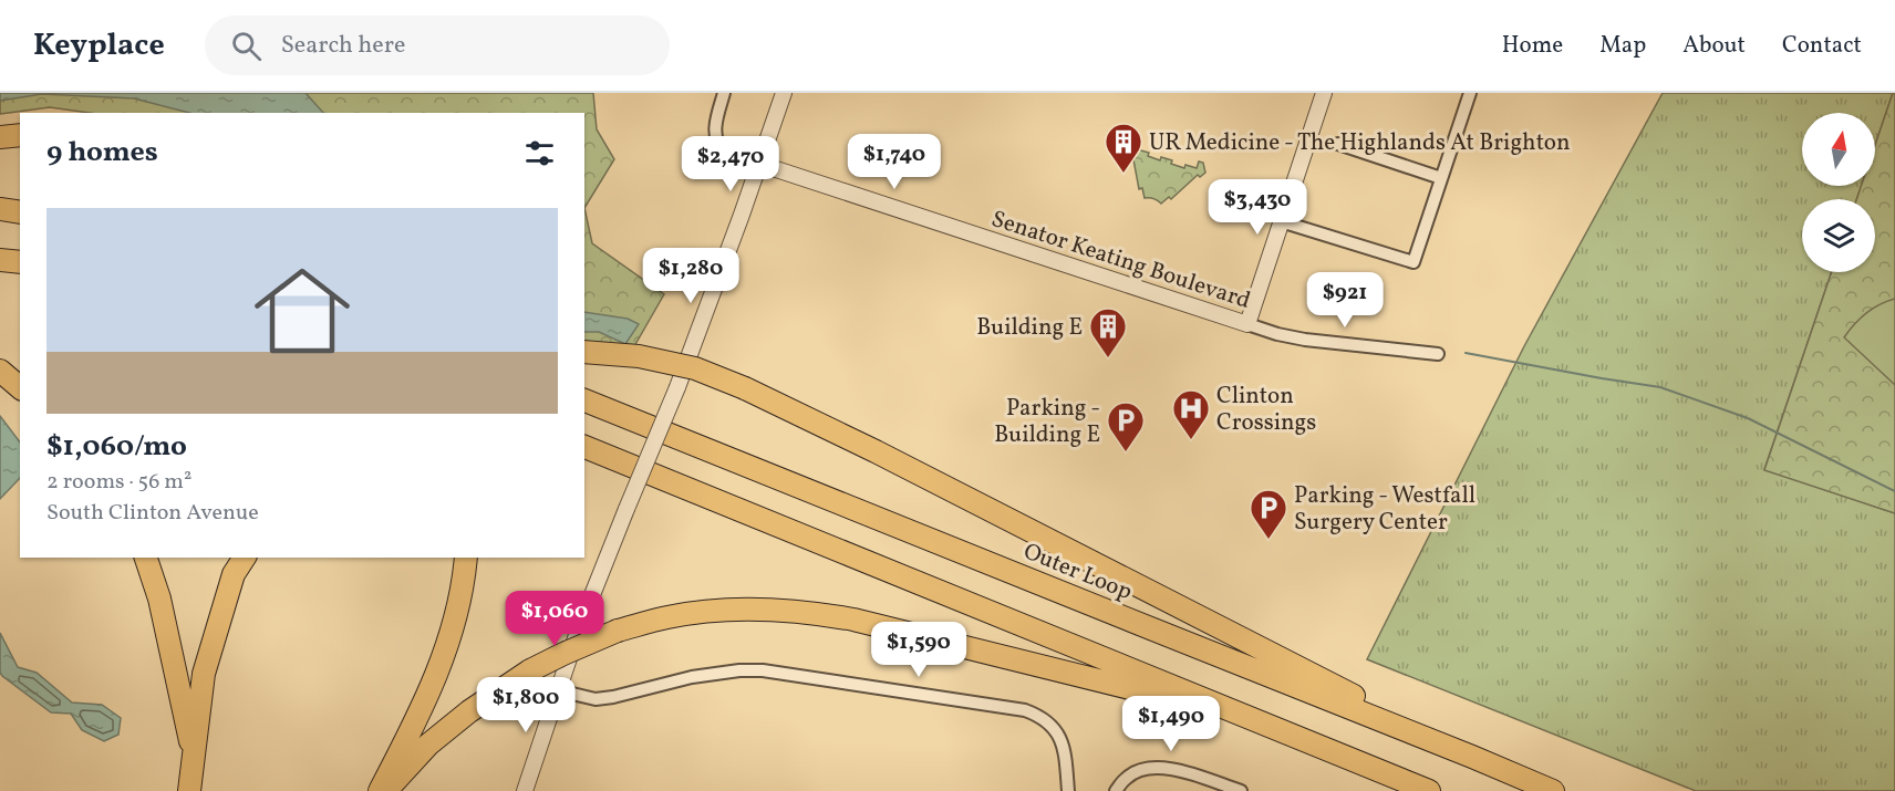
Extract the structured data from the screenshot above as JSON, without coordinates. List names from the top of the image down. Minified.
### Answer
{"streets":{"highway":["Outer Loop"],"street":["Senator Keating Boulevard"]},"places":{"building":["UR Medicine - The Highlands At Brighton","Building E"],"hospital":["Clinton Crossings"],"parking":["Parking - Building E","Parking - Westfall Surgery Center"]},"north":"top","page":{"header":"Keyplace","search":"Search here","nav":["Home","Map","About","Contact"],"heading":"9 homes","price":["$1,740","$2,470","$3,430","$1,280","$921","$1,060","$1,590","$1,800","$1,490"],"list":[{"name":"$1,060/mo","note":"2 rooms · 56 m² · South Clinton Avenue"}]}}
